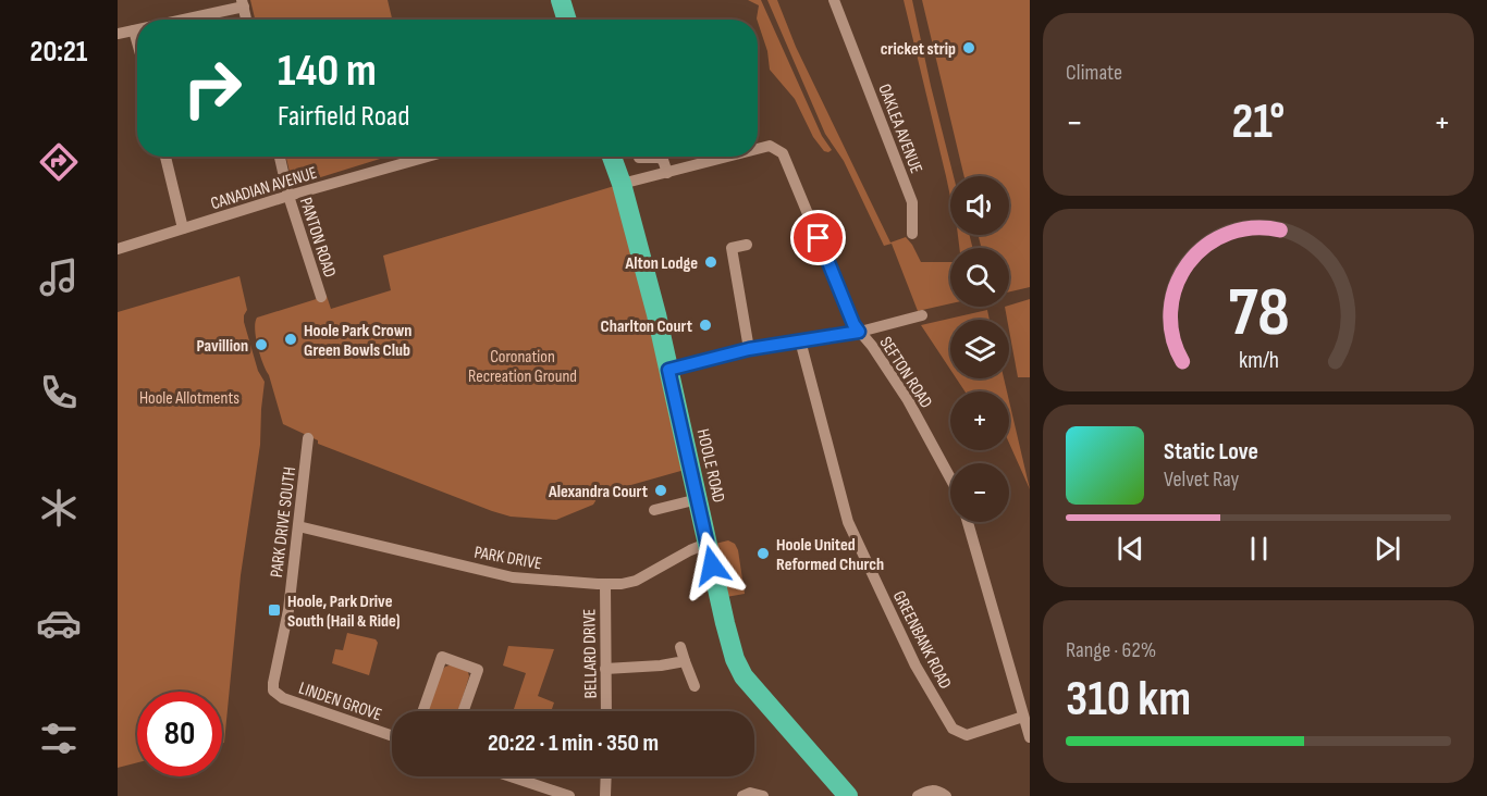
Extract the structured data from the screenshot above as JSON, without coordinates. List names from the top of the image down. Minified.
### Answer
{"streets":{"highway":["HOOLE ROAD"],"street":["OAKLEA AVENUE","CANADIAN AVENUE","PANTON ROAD","SEFTON ROAD","PARK DRIVE SOUTH","PARK DRIVE","GREENBANK ROAD","BELLARD DRIVE","LINDEN GROVE"]},"crossings":[["CANADIAN AVENUE","PANTON ROAD"],["SEFTON ROAD","HOOLE ROAD"],["HOOLE ROAD","PARK DRIVE"],["PARK DRIVE SOUTH","PARK DRIVE"],["PARK DRIVE SOUTH","LINDEN GROVE"],["PARK DRIVE","BELLARD DRIVE"]],"parks":["Coronation Recreation Ground","Hoole Allotments"],"places":{"other":["cricket strip","Alton Lodge","Charlton Court","Hoole Park Crown Green Bowls Club","Pavillion","Alexandra Court","Hoole United Reformed Church"],"transit":["Hoole, Park Drive South (Hail & Ride)"]},"page":{"tabs":"20:21","tile":["Climate",["Range · 62%","310 km"]],"turn":["140 m","Fairfield Road"],"heat":["−","21°","+"],"map_buttons":["+","−"],"song":["Static Love","Velvet Ray"],"limit":"80","trip":"20:22 · 1 min · 350 m","gauge":["78","km/h"]}}
